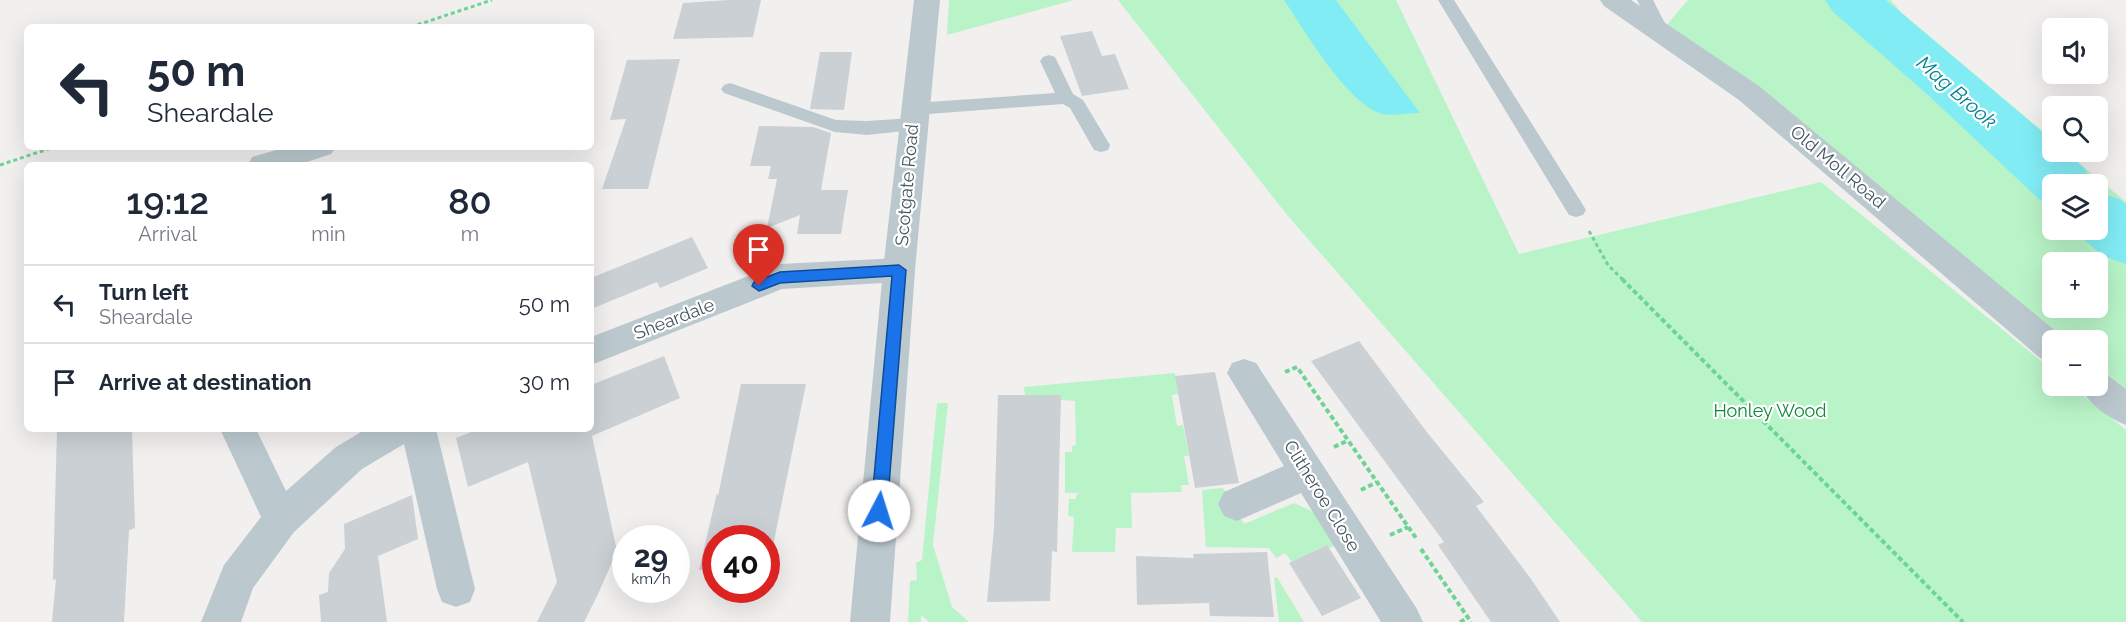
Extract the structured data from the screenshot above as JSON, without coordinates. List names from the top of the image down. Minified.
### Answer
{"streets":{"street":["Old Moll Road","Scotgate Road","Sheardale","Clitheroe Close"]},"crossings":[["Scotgate Road","Sheardale"]],"water":["Mag Brook"],"parks":["Honley Wood"],"page":{"map_buttons":["+","−"],"turn":["50 m","Sheardale"],"eta":["19:12","Arrival","1","min","80","m"],"list":[{"name":"Turn left","note":"Sheardale","value":"50 m"},{"name":"Arrive at destination","value":"30 m"}],"speed":"29 km/h","limit":"40"}}
